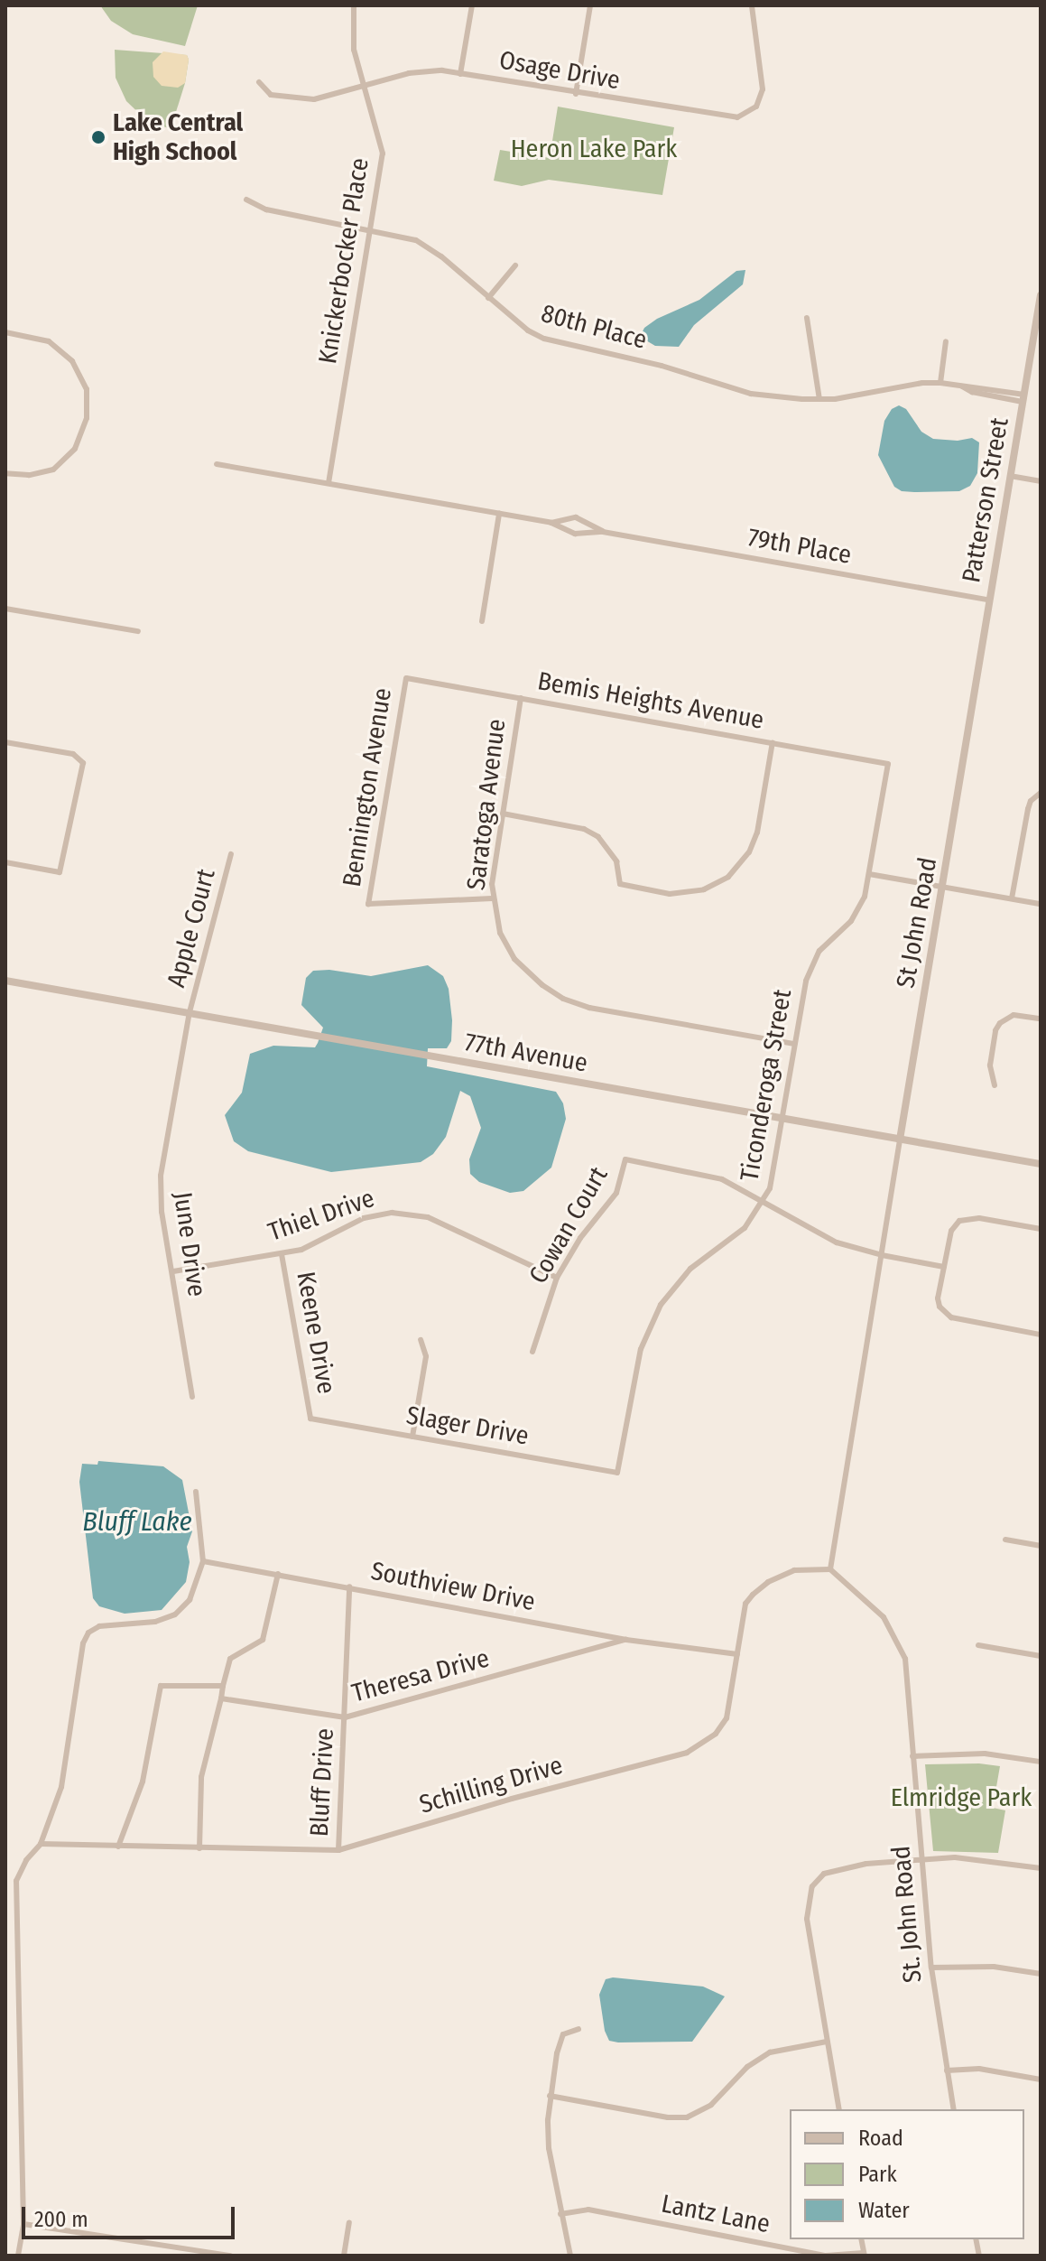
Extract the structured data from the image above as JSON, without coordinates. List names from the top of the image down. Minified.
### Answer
{"streets":{"street":["Osage Drive","Knickerbocker Place","80th Place","Patterson Street","79th Place","Bemis Heights Avenue","Bennington Avenue","Saratoga Avenue","St John Road","Apple Court","77th Avenue","Ticonderoga Street","Thiel Drive","Cowan Court","June Drive","Keene Drive","Slager Drive","Southview Drive","Theresa Drive","Bluff Drive","Schilling Drive","St. John Road","Lantz Lane"]},"crossings":[["Osage Drive","Knickerbocker Place"],["Knickerbocker Place","80th Place"],["Knickerbocker Place","79th Place"],["80th Place","Patterson Street"],["Patterson Street","79th Place"],["Patterson Street","St John Road"],["Bemis Heights Avenue","Bennington Avenue"],["Bemis Heights Avenue","Saratoga Avenue"],["Bemis Heights Avenue","Ticonderoga Street"],["Bennington Avenue","Saratoga Avenue"],["Saratoga Avenue","Ticonderoga Street"],["St John Road","77th Avenue"],["Apple Court","77th Avenue"],["Apple Court","June Drive"],["77th Avenue","Ticonderoga Street"],["77th Avenue","June Drive"],["Ticonderoga Street","Cowan Court"],["Ticonderoga Street","Slager Drive"],["Thiel Drive","Cowan Court"],["Thiel Drive","June Drive"],["Thiel Drive","Keene Drive"],["Keene Drive","Slager Drive"],["Southview Drive","Theresa Drive"],["Southview Drive","Bluff Drive"],["Southview Drive","Schilling Drive"],["Theresa Drive","Bluff Drive"],["Bluff Drive","Schilling Drive"],["Schilling Drive","St. John Road"]],"water":["Bluff Lake"],"parks":["Heron Lake Park","Elmridge Park"],"places":["Lake Central High School"],"legend":["Road","Park","Water"],"scale_bar":"200 m"}
